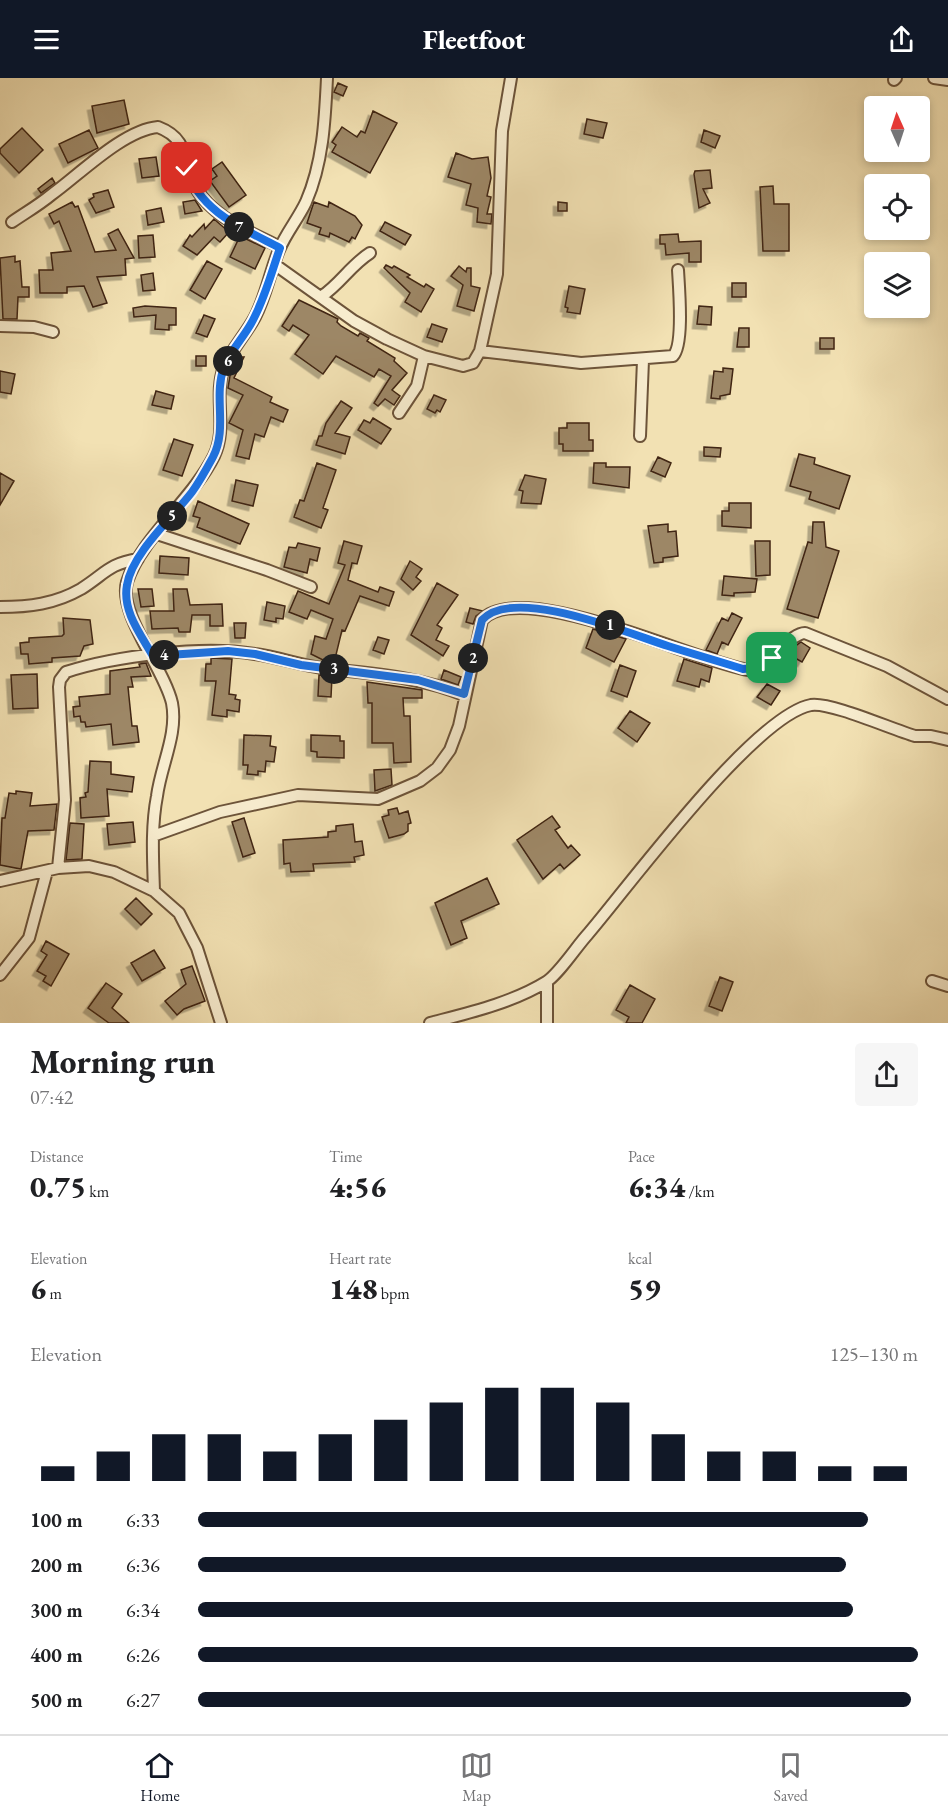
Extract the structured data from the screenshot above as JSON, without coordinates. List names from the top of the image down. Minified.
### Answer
{"north":"top","page":{"header":"Fleetfoot","pins":["7","6","5","1","4","2","3"],"heading":["Morning run","07:42"],"stats":[["Distance","0.75 km"],["Time","4:56"],["Pace","6:34 /km"],["Elevation","6 m"],["Heart rate","148 bpm"],["kcal","59"]],"chart":["Elevation","125–130 m"],"list":[{"name":"100 m","note":"6:33"},{"name":"200 m","note":"6:36"},{"name":"300 m","note":"6:34"},{"name":"400 m","note":"6:26"},{"name":"500 m","note":"6:27"}],"tabs":["Home","Map","Saved"]}}
